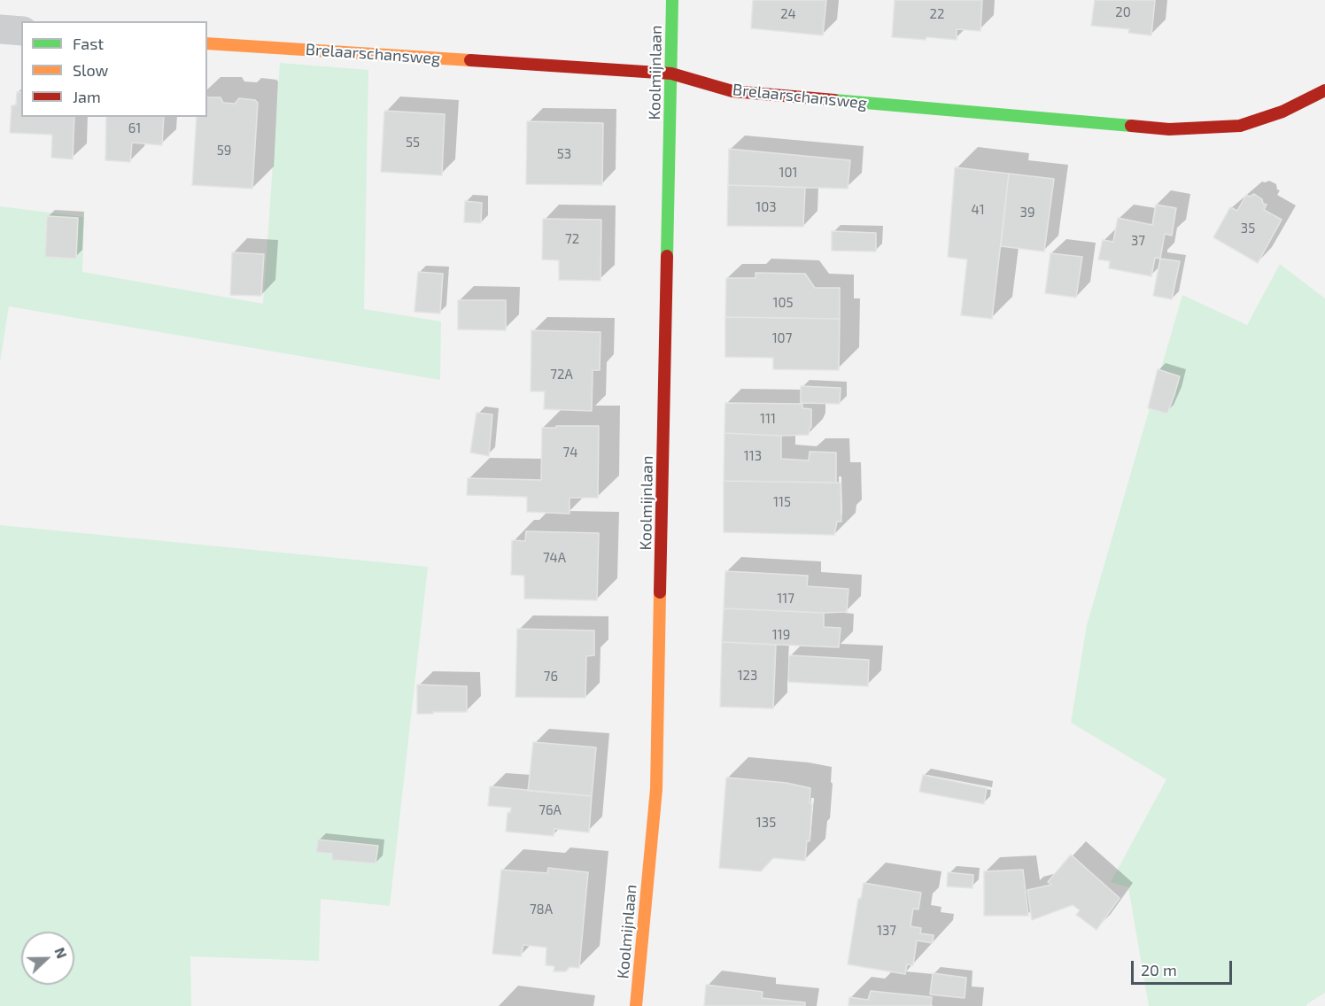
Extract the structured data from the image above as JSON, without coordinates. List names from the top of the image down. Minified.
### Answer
{"streets":{"street":["Brelaarschansweg","Koolmijnlaan"]},"crossings":[["Brelaarschansweg","Koolmijnlaan"]],"house_numbers":["20","24","22","61","55","59","53","101","103","41","39","35","72","37","105","107","72A","111","74","113","115","74A","117","119","123","76","76A","135","78A","137"],"legend":["Fast","Slow","Jam"],"scale_bar":"20 m","north":"right"}
